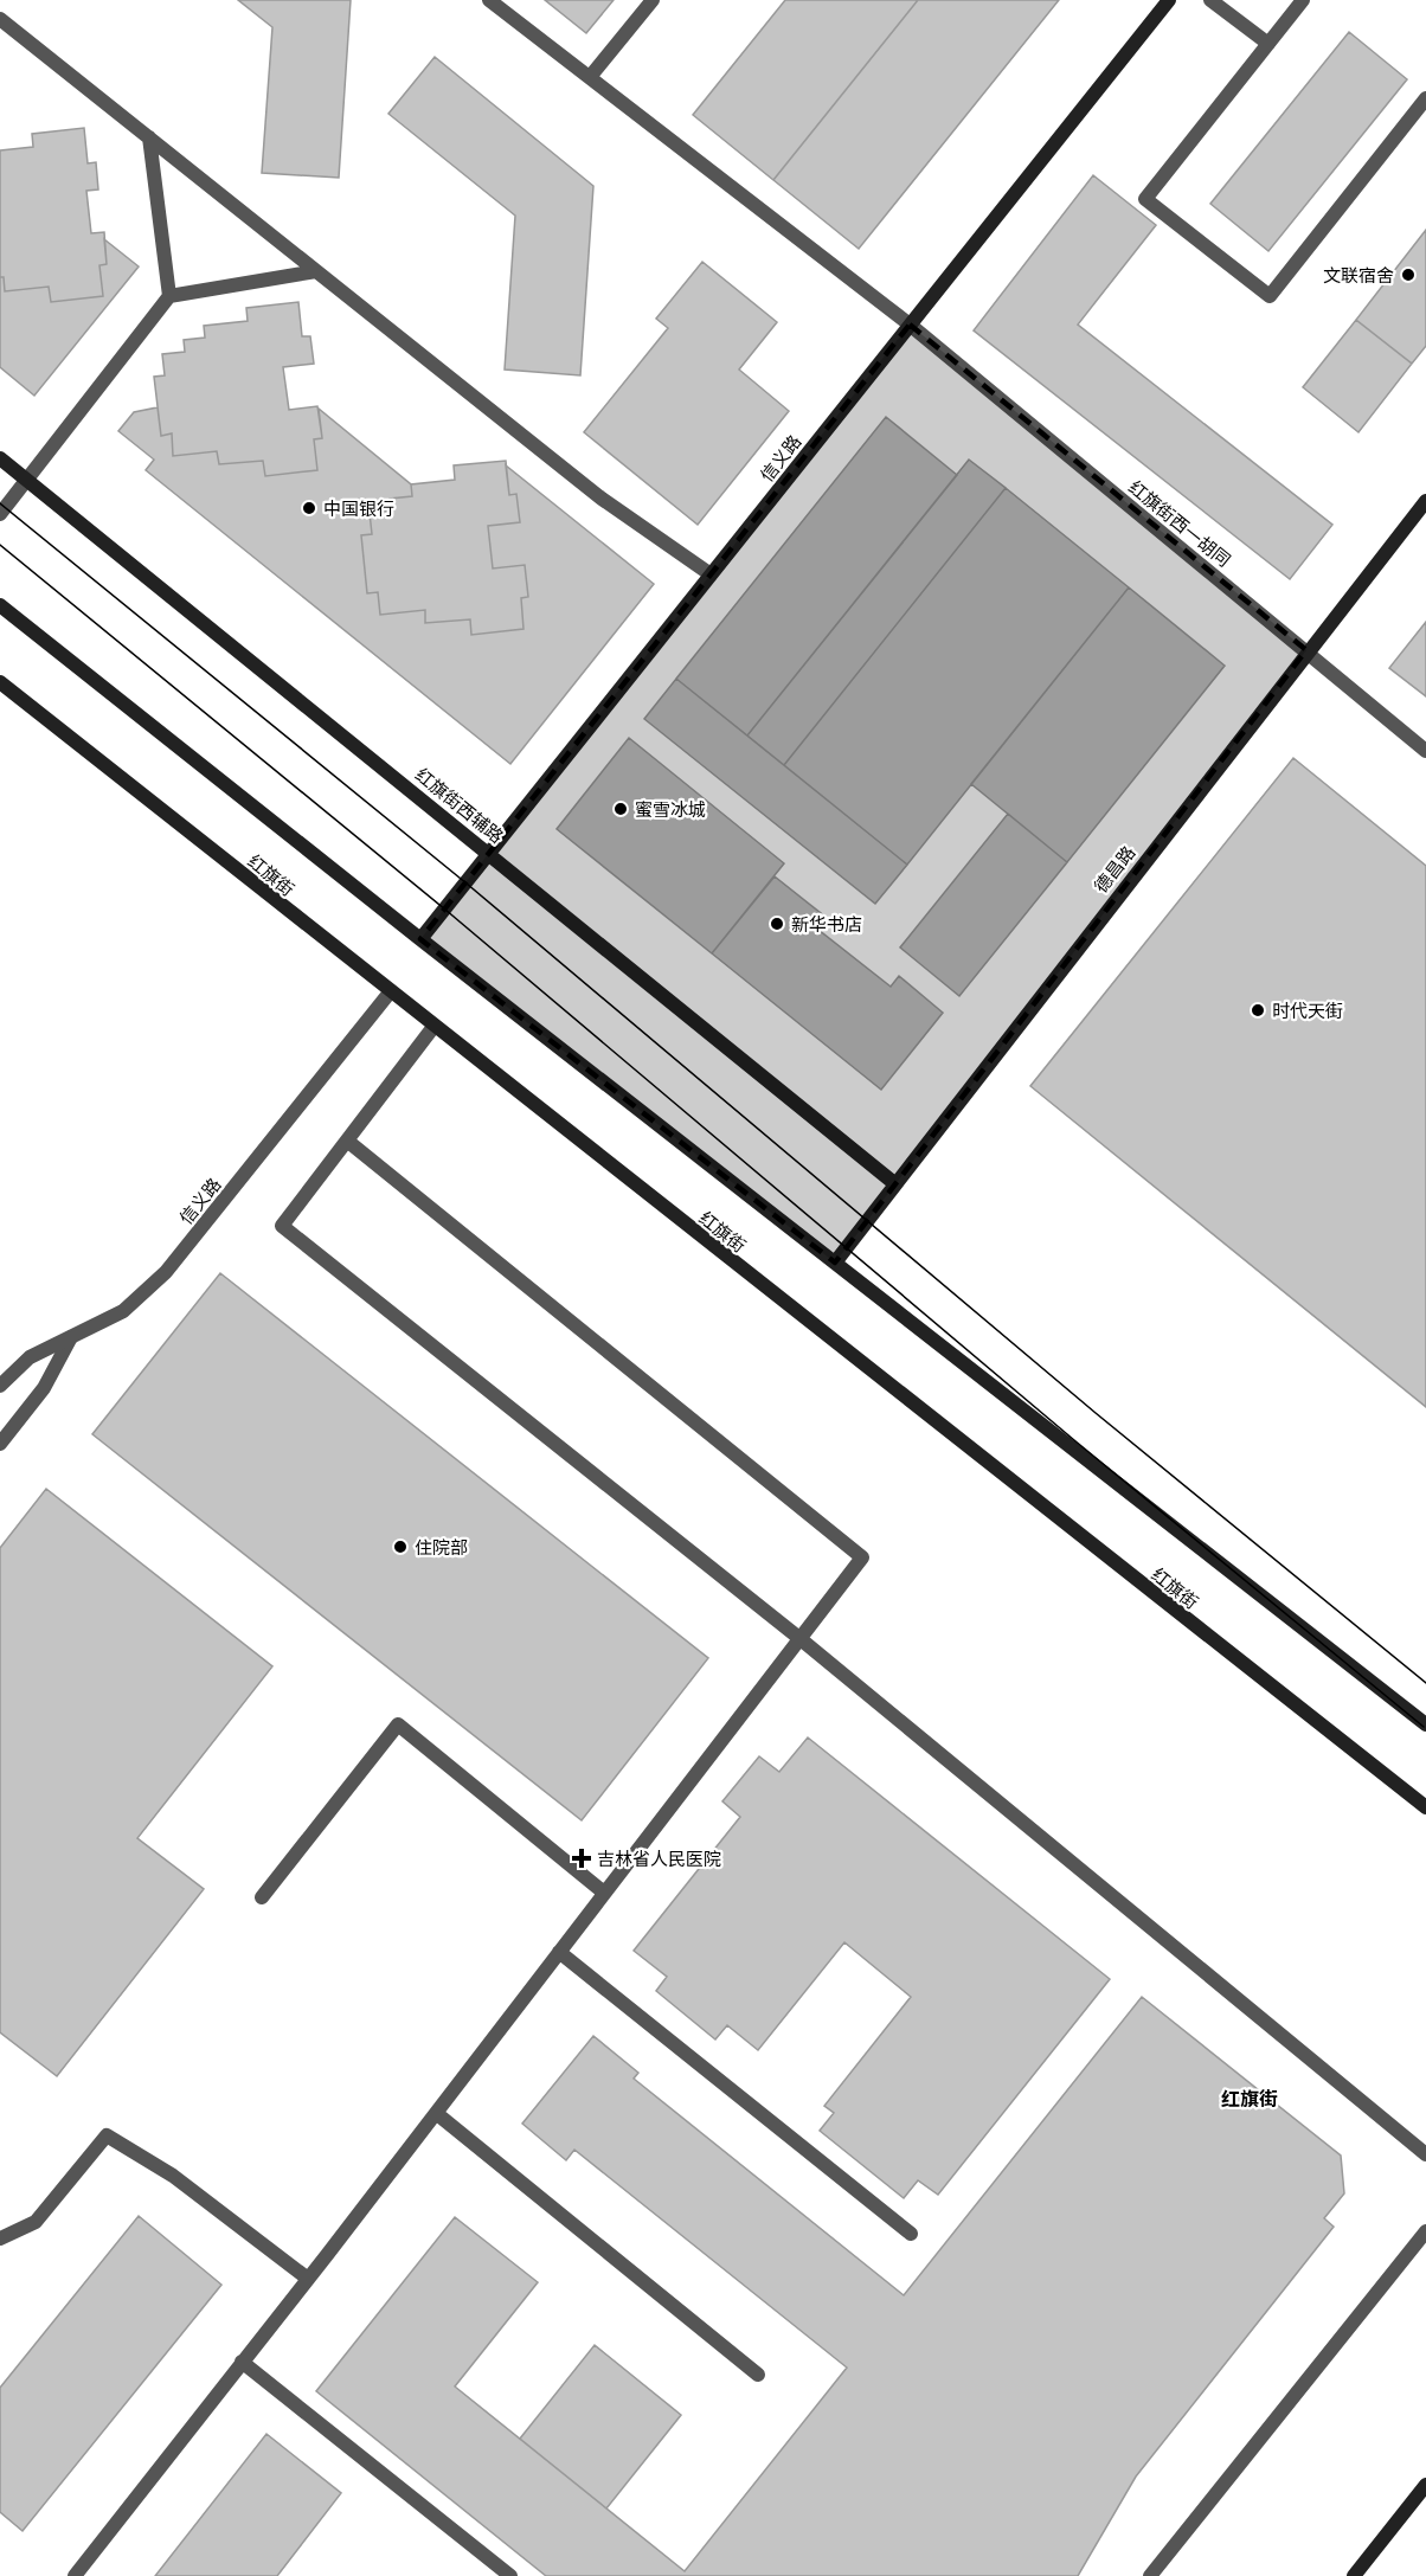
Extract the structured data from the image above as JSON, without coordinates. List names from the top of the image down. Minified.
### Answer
{"streets":{"main road":["信义路","红旗街西辅路","德昌路","红旗街"],"street":["红旗街西一胡同"]},"crossings":[["信义路","红旗街西一胡同"],["信义路","红旗街西辅路"],["信义路","红旗街"],["红旗街西一胡同","德昌路"],["红旗街西辅路","德昌路"]],"districts":["红旗街"],"places":{"other":["文联宿舍","中国银行","蜜雪冰城","新华书店","时代天街","住院部"],"health":["吉林省人民医院"]}}
